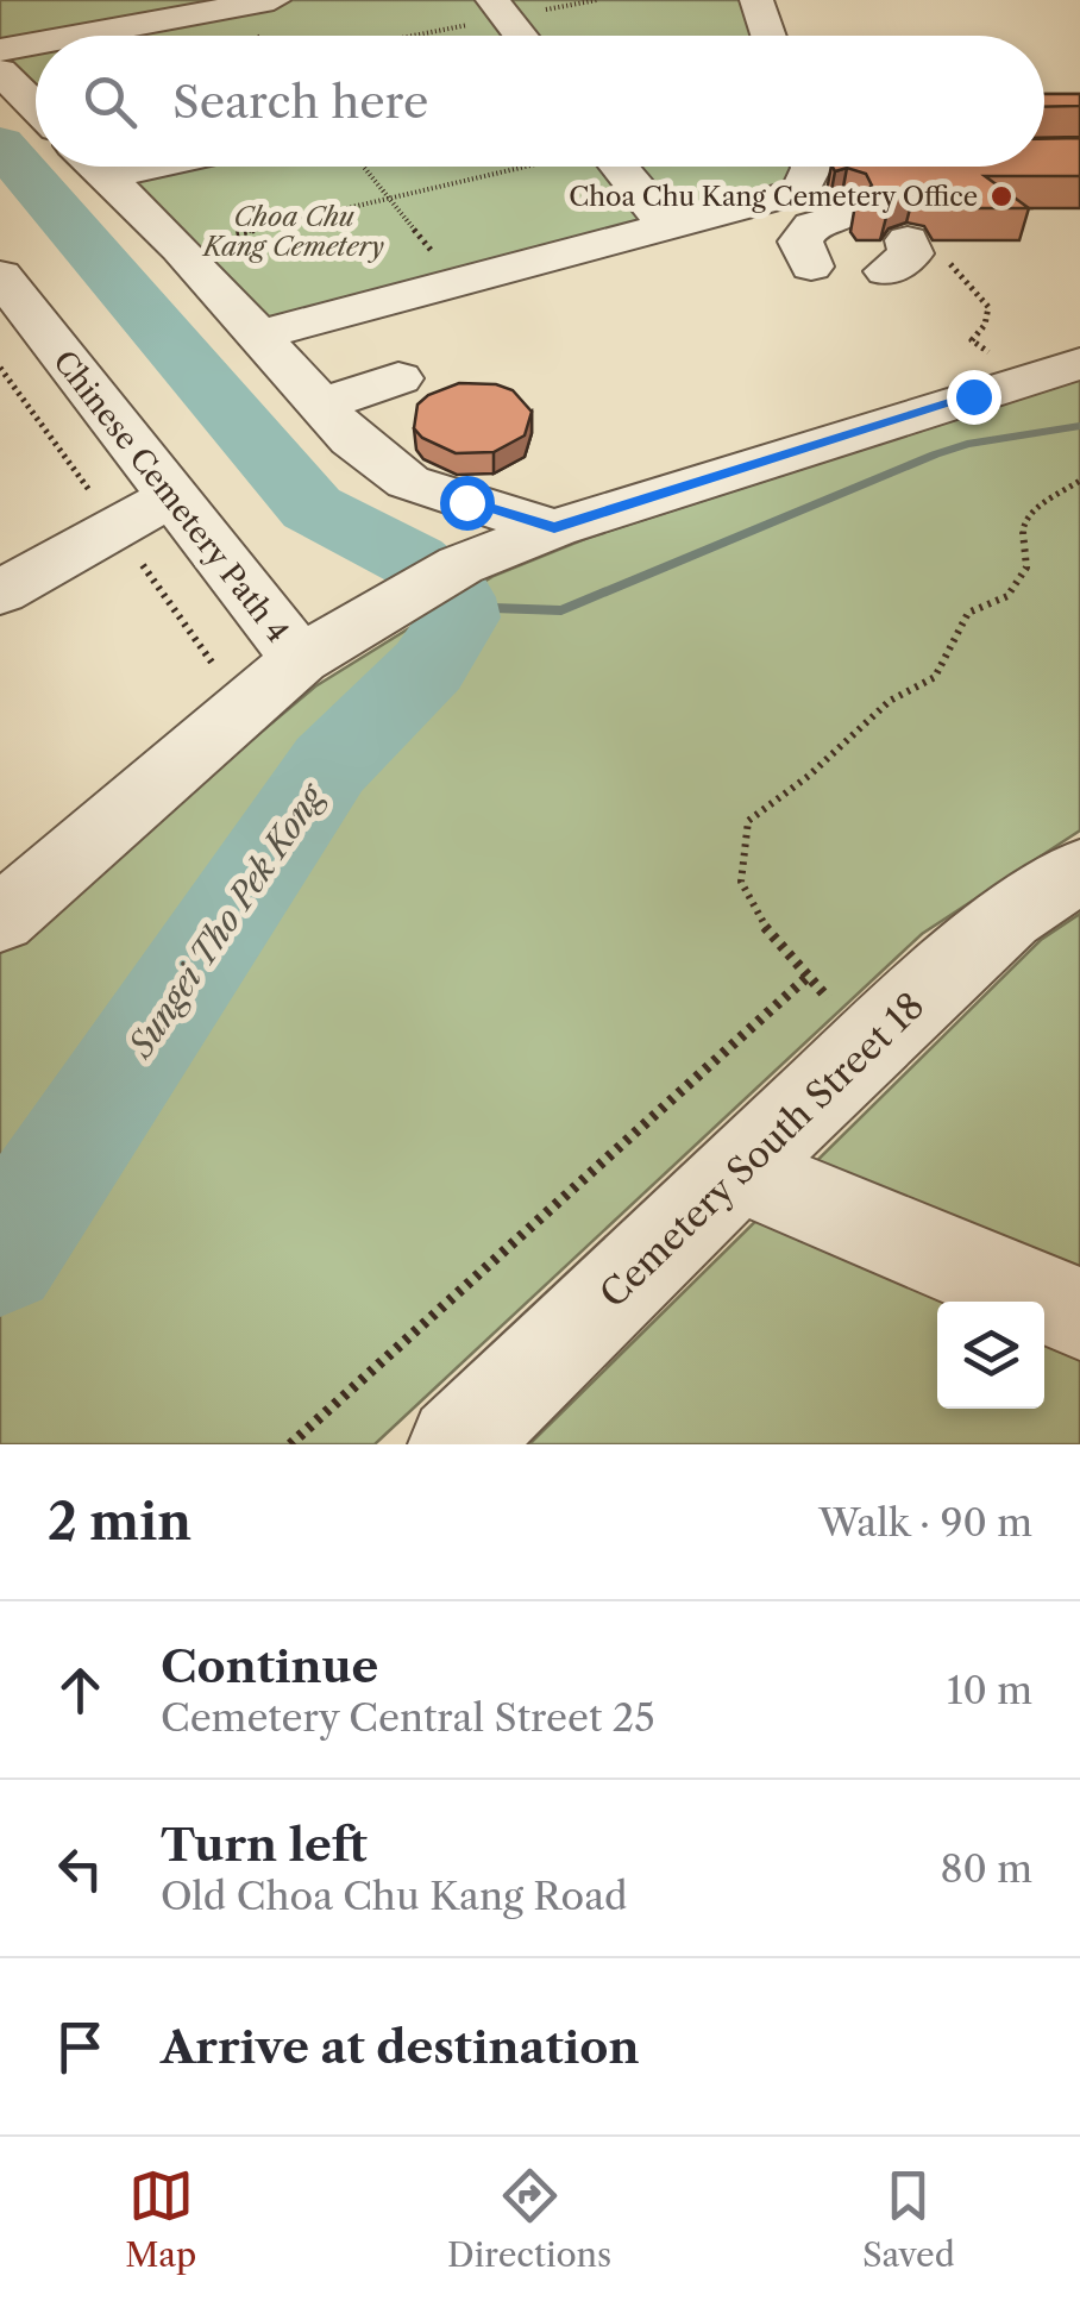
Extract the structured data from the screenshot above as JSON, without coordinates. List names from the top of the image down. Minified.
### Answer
{"streets":{"street":["Chinese Cemetery Path 4","Cemetery South Street 18"]},"water":["Sungei Tho Pek Kong"],"parks":["Choa Chu Kang Cemetery"],"places":["Choa Chu Kang Cemetery Office"],"page":{"search":"Search here","heading":["2 min","Walk · 90 m"],"list":[["Continue","Cemetery Central Street 25","10 m"],["Turn left","Old Choa Chu Kang Road","80 m"],"Arrive at destination"],"nav":["Map","Directions","Saved"]}}
